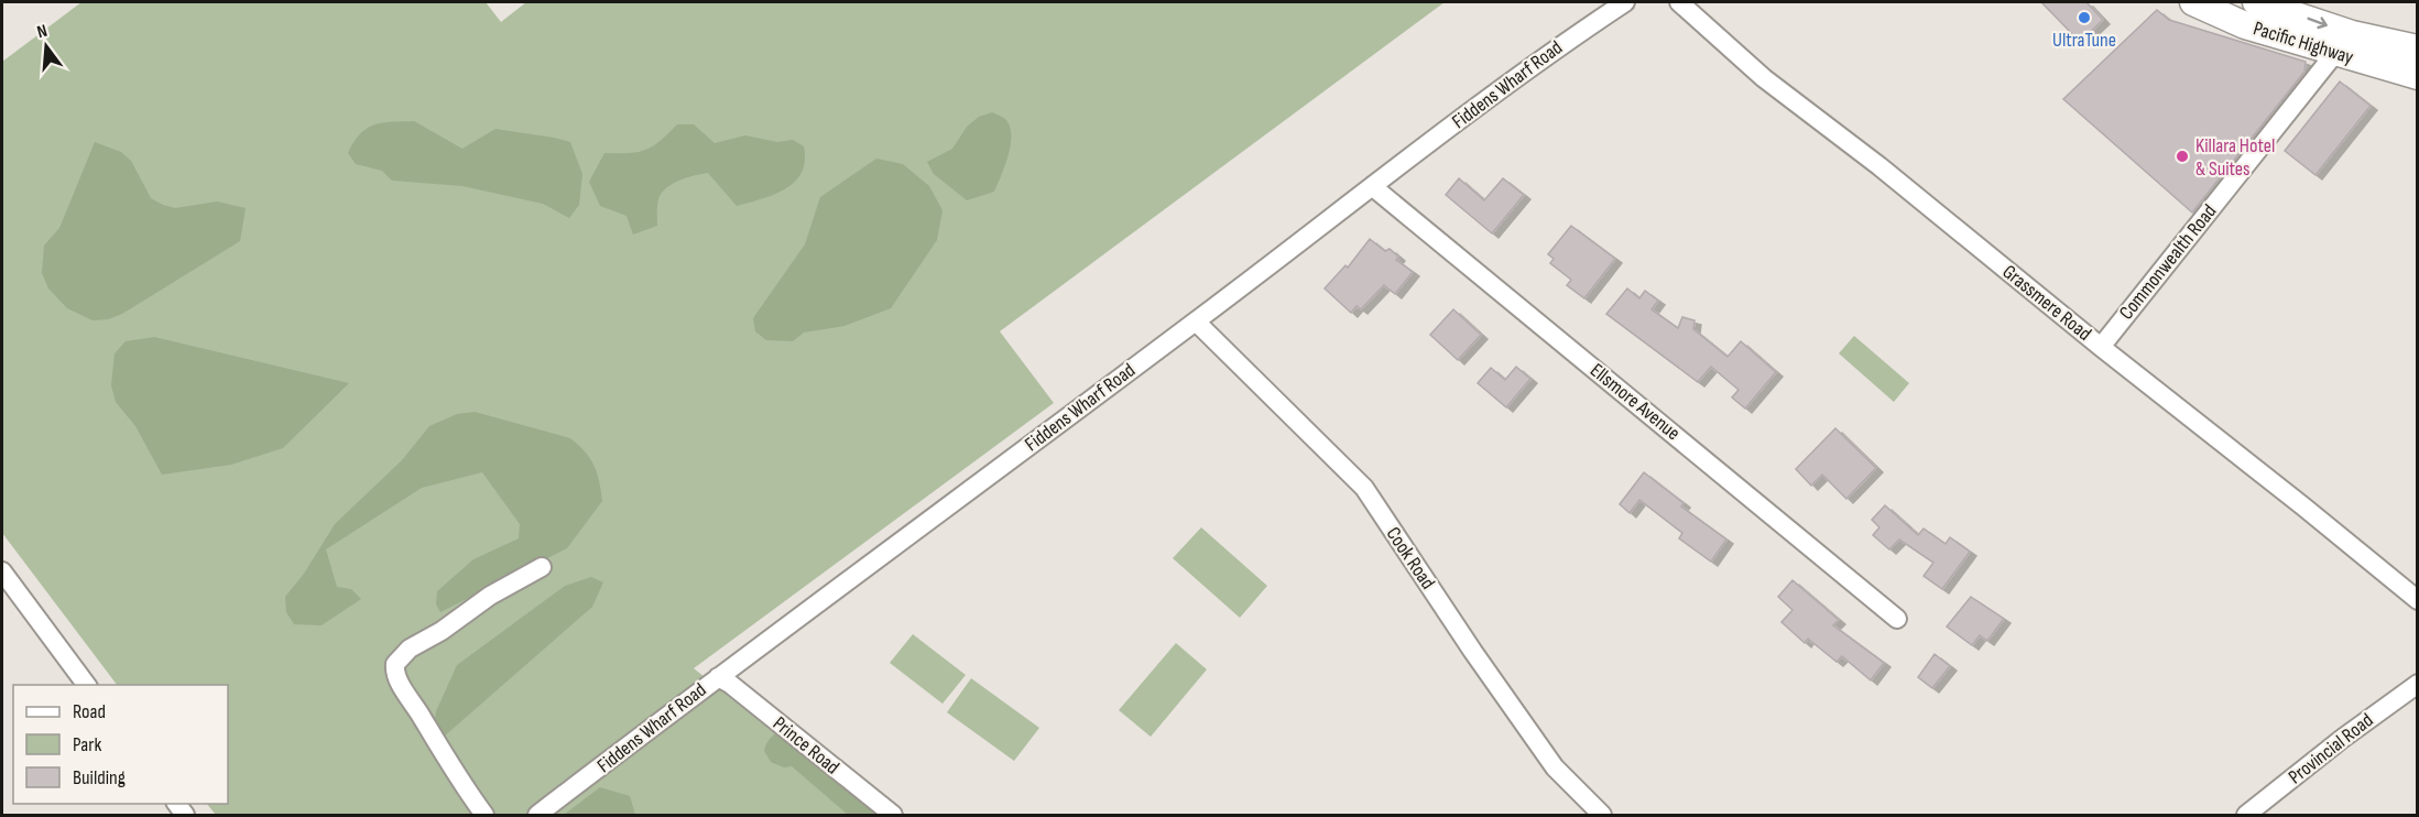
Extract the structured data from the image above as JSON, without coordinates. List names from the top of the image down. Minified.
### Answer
{"streets":{"highway":["Pacific Highway"],"street":["Fiddens Wharf Road","Commonwealth Road","Grassmere Road","Ellsmore Avenue","Cook Road","Prince Road","Provincial Road"]},"crossings":[["Pacific Highway","Commonwealth Road"],["Fiddens Wharf Road","Ellsmore Avenue"],["Fiddens Wharf Road","Cook Road"],["Fiddens Wharf Road","Prince Road"],["Commonwealth Road","Grassmere Road"]],"places":["UltraTune","Killara Hotel & Suites"],"legend":["Road","Park","Building"],"north":"top"}
